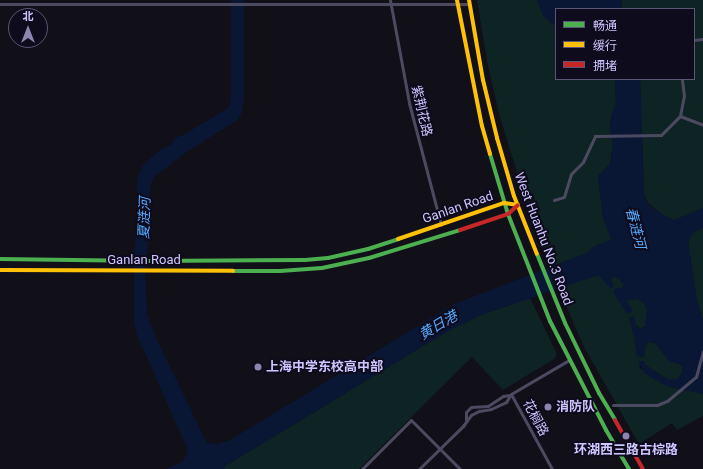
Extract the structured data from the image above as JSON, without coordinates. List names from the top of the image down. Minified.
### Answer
{"streets":{"main road":["Ganlan Road","West Huanhu No.3 Road"],"street":["紫荆花路","花榈路"]},"crossings":[["紫荆花路","Ganlan Road"],["Ganlan Road","West Huanhu No.3 Road"],["West Huanhu No.3 Road","花榈路"]],"water":["夏涟河","春涟河","黄日港"],"places":["上海中学东校高中部","消防队","环湖西三路古棕路"],"legend":["畅通","缓行","拥堵"],"north":"top"}
